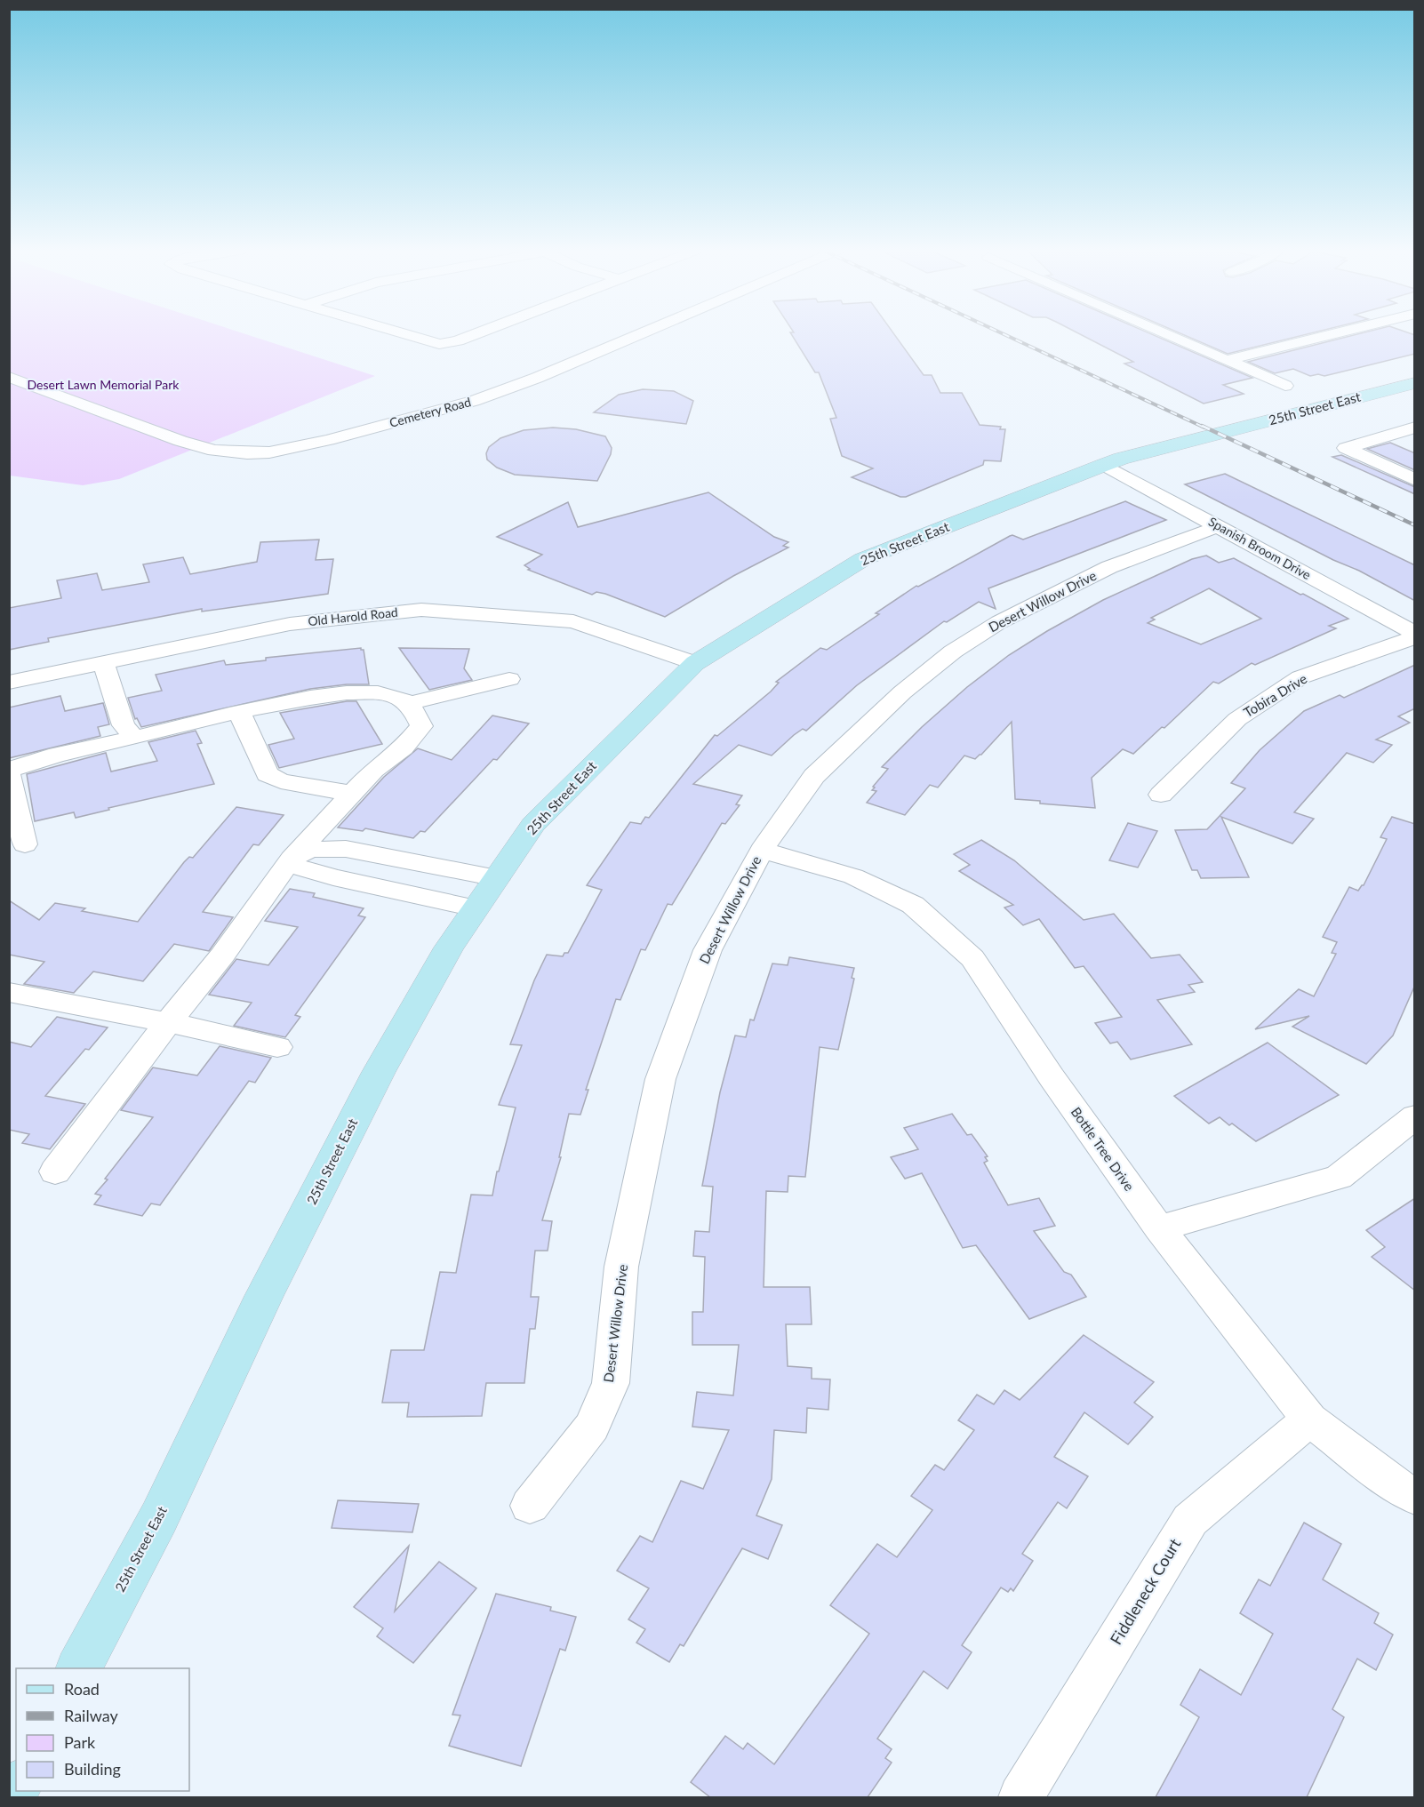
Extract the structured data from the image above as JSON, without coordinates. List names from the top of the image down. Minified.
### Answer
{"streets":{"main road":["25th Street East"],"street":["Cemetery Road","Spanish Broom Drive","Desert Willow Drive","Old Harold Road","Tobira Drive","Bottle Tree Drive","Fiddleneck Court"]},"crossings":[["25th Street East","Spanish Broom Drive"],["25th Street East","Old Harold Road"],["Spanish Broom Drive","Desert Willow Drive"],["Desert Willow Drive","Bottle Tree Drive"],["Bottle Tree Drive","Fiddleneck Court"]],"parks":["Desert Lawn Memorial Park"],"legend":["Road","Railway","Park","Building"]}
